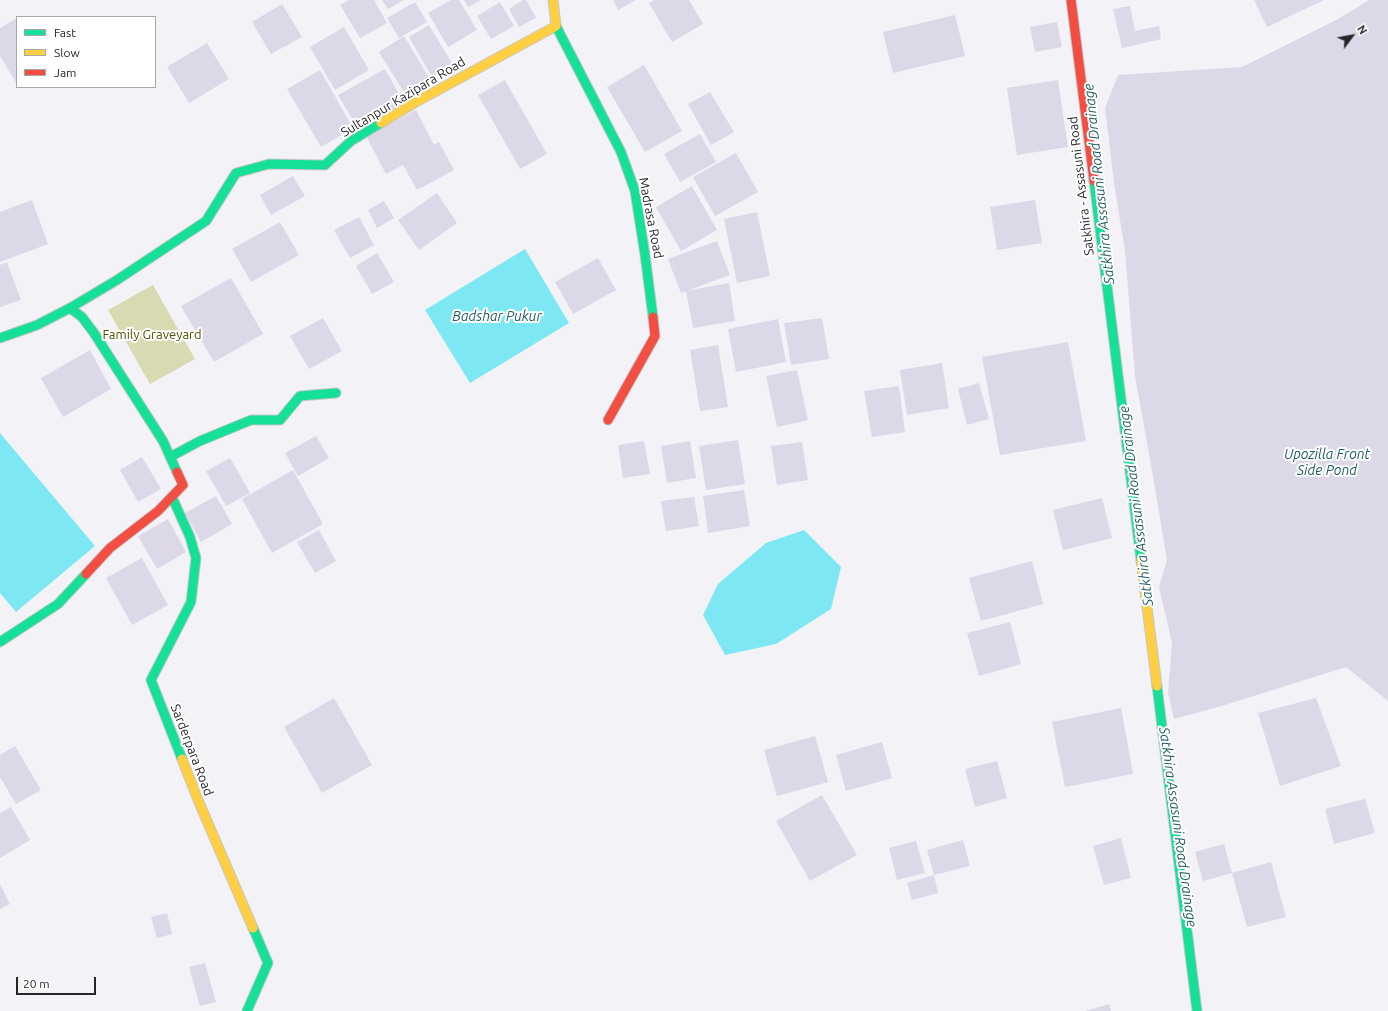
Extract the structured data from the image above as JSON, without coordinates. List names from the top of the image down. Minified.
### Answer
{"streets":{"street":["Sultanpur Kazipara Road","Satkhira - Assasuni Road","Madrasa Road","Sarderpara Road"]},"crossings":[["Sultanpur Kazipara Road","Madrasa Road"]],"water":["Satkhira Assasuni Road Drainage","Badshar Pukur","Upozilla Front Side Pond"],"parks":["Family Graveyard"],"legend":["Fast","Slow","Jam"],"scale_bar":"20 m","north":"top right"}
